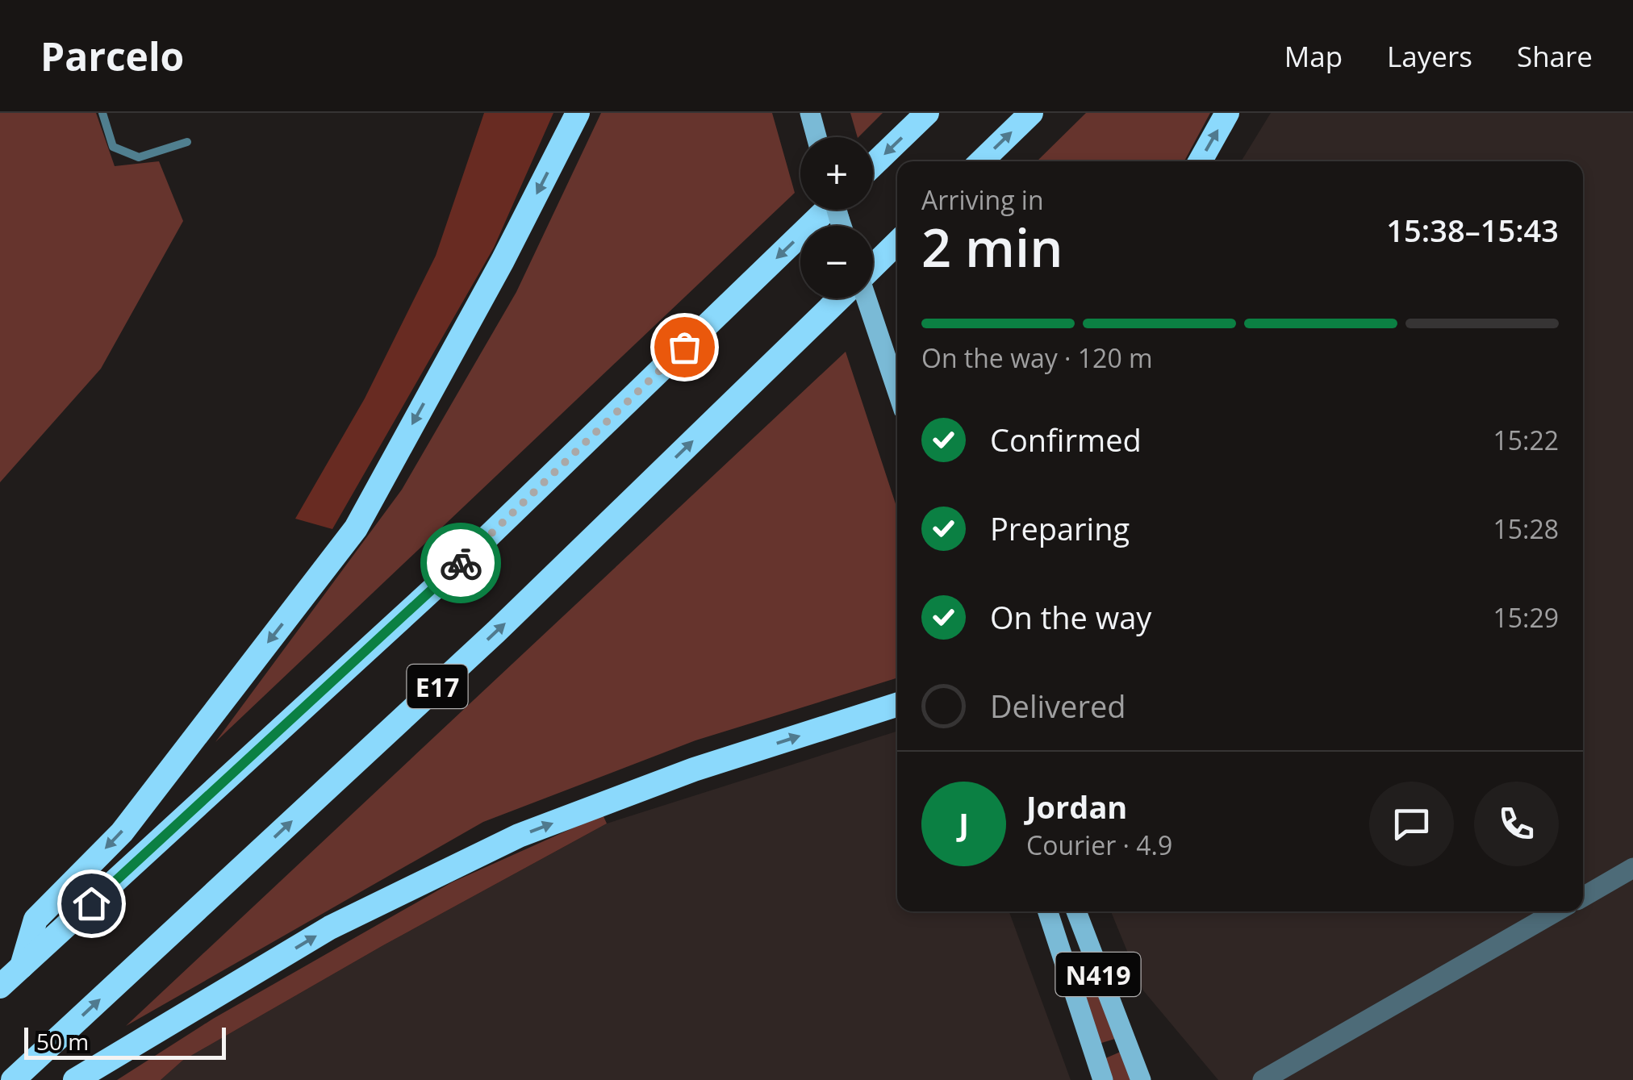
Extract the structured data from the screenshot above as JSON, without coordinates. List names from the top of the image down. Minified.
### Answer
{"streets":{"highway":["E17"],"main road":["N419"]},"scale_bar":"50 m","page":{"header":"Parcelo","nav":["Map","Layers","Share"],"map_buttons":["+","−"],"heading":["2 min","Arriving in","15:38–15:43"],"panel":["Jordan","Courier · 4.9"],"bar":"On the way · 120 m","list":[["Confirmed","15:22"],["Preparing","15:28"],["On the way","15:29"],"Delivered"],"round":"J","scale":"50 m"}}
